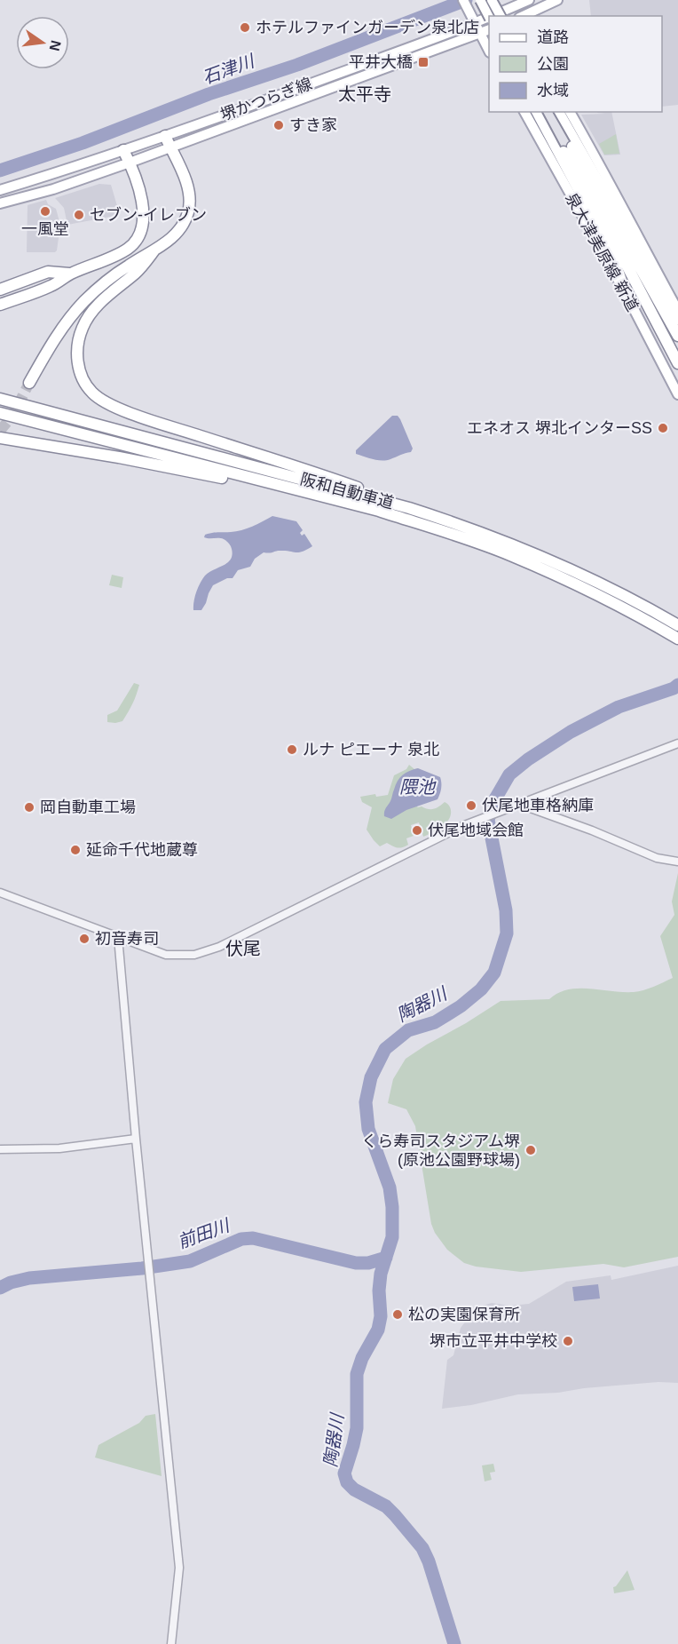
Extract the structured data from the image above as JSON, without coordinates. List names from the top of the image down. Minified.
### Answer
{"streets":{"highway":["阪和自動車道"],"main road":["堺かつらぎ線","泉大津美原線 新道"]},"districts":["太平寺","伏尾"],"water":["石津川","隈池","陶器川","前田川"],"places":{"other":["ホテルファインガーデン泉北店","すき家","一風堂","セブン-イレブン","エネオス 堺北インターSS","ルナ ピエーナ 泉北","伏尾地車格納庫","岡自動車工場","伏尾地域会館","延命千代地蔵尊","初音寿司","くら寿司スタジアム堺 (原池公園野球場)","松の実園保育所","堺市立平井中学校"],"transit":["平井大橋"]},"legend":["道路","公園","水域"],"north":"right"}
